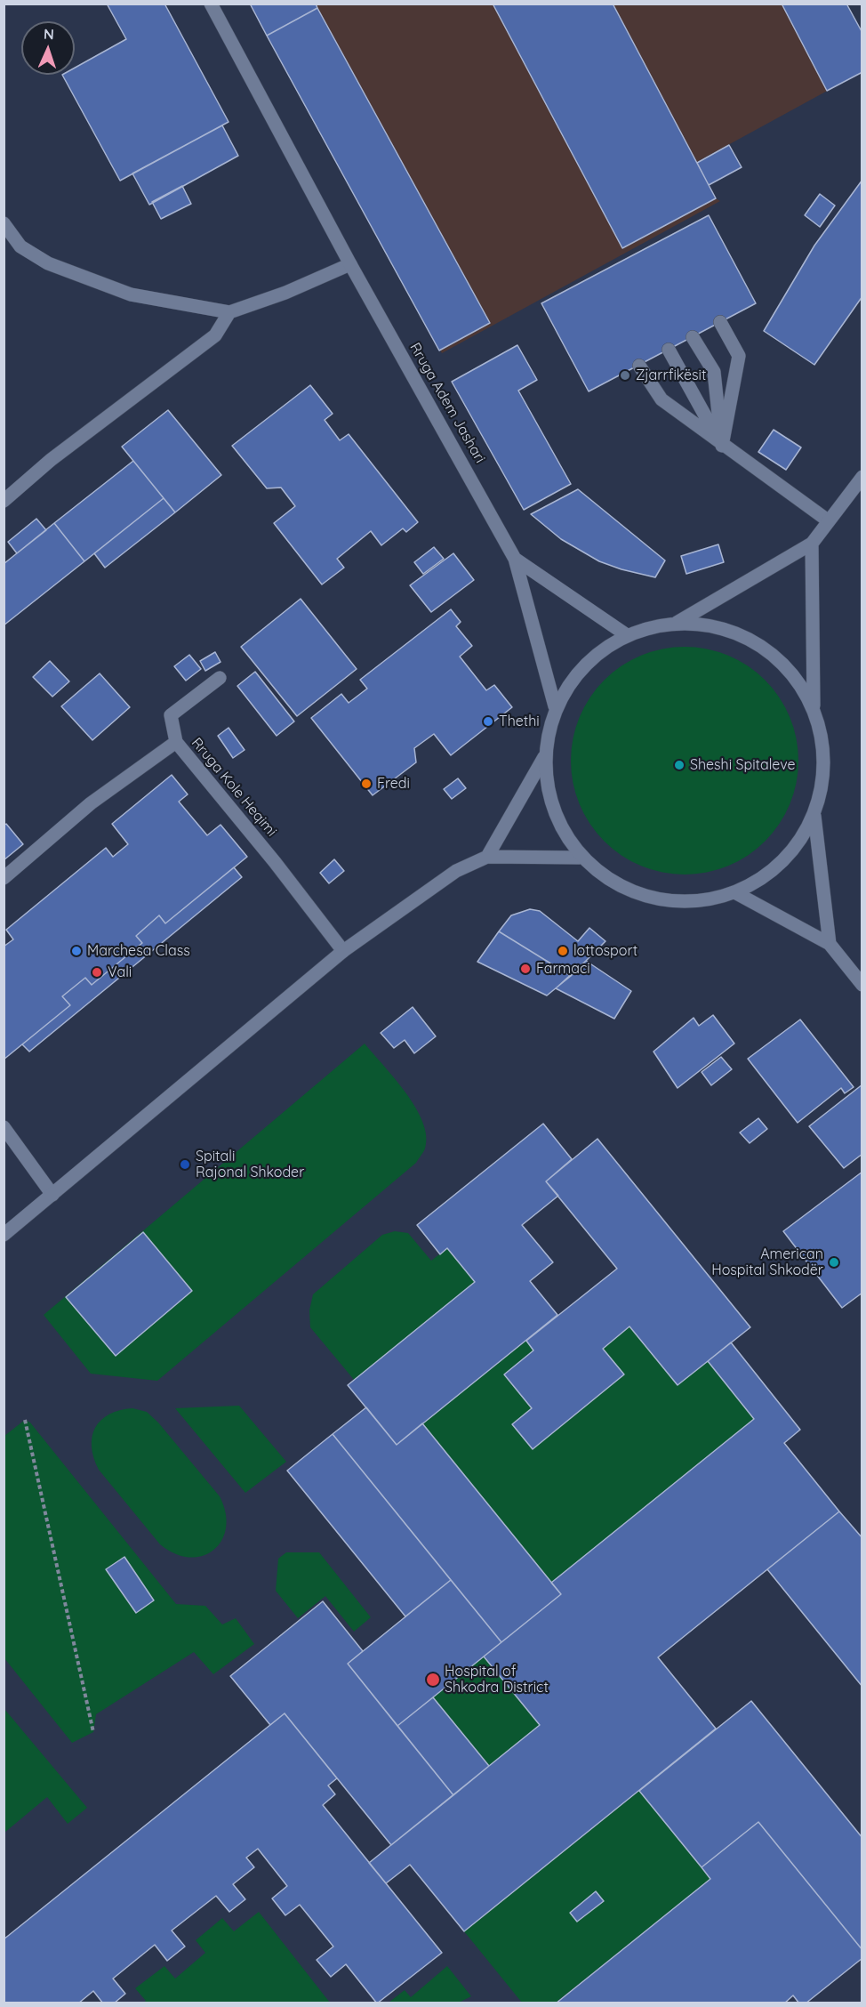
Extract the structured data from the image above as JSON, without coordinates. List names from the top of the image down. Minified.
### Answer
{"streets":{"main road":["Rruga Adem Jashari","Rruga Kole Heqimi"]},"places":["Zjarrfikësit","Thethi","Sheshi Spitaleve","Fredi","Marchesa Class","lottosport","Farmaci","Vali","Spitali Rajonal Shkoder","American Hospital Shkodër","Hospital of Shkodra District"],"north":"top"}
